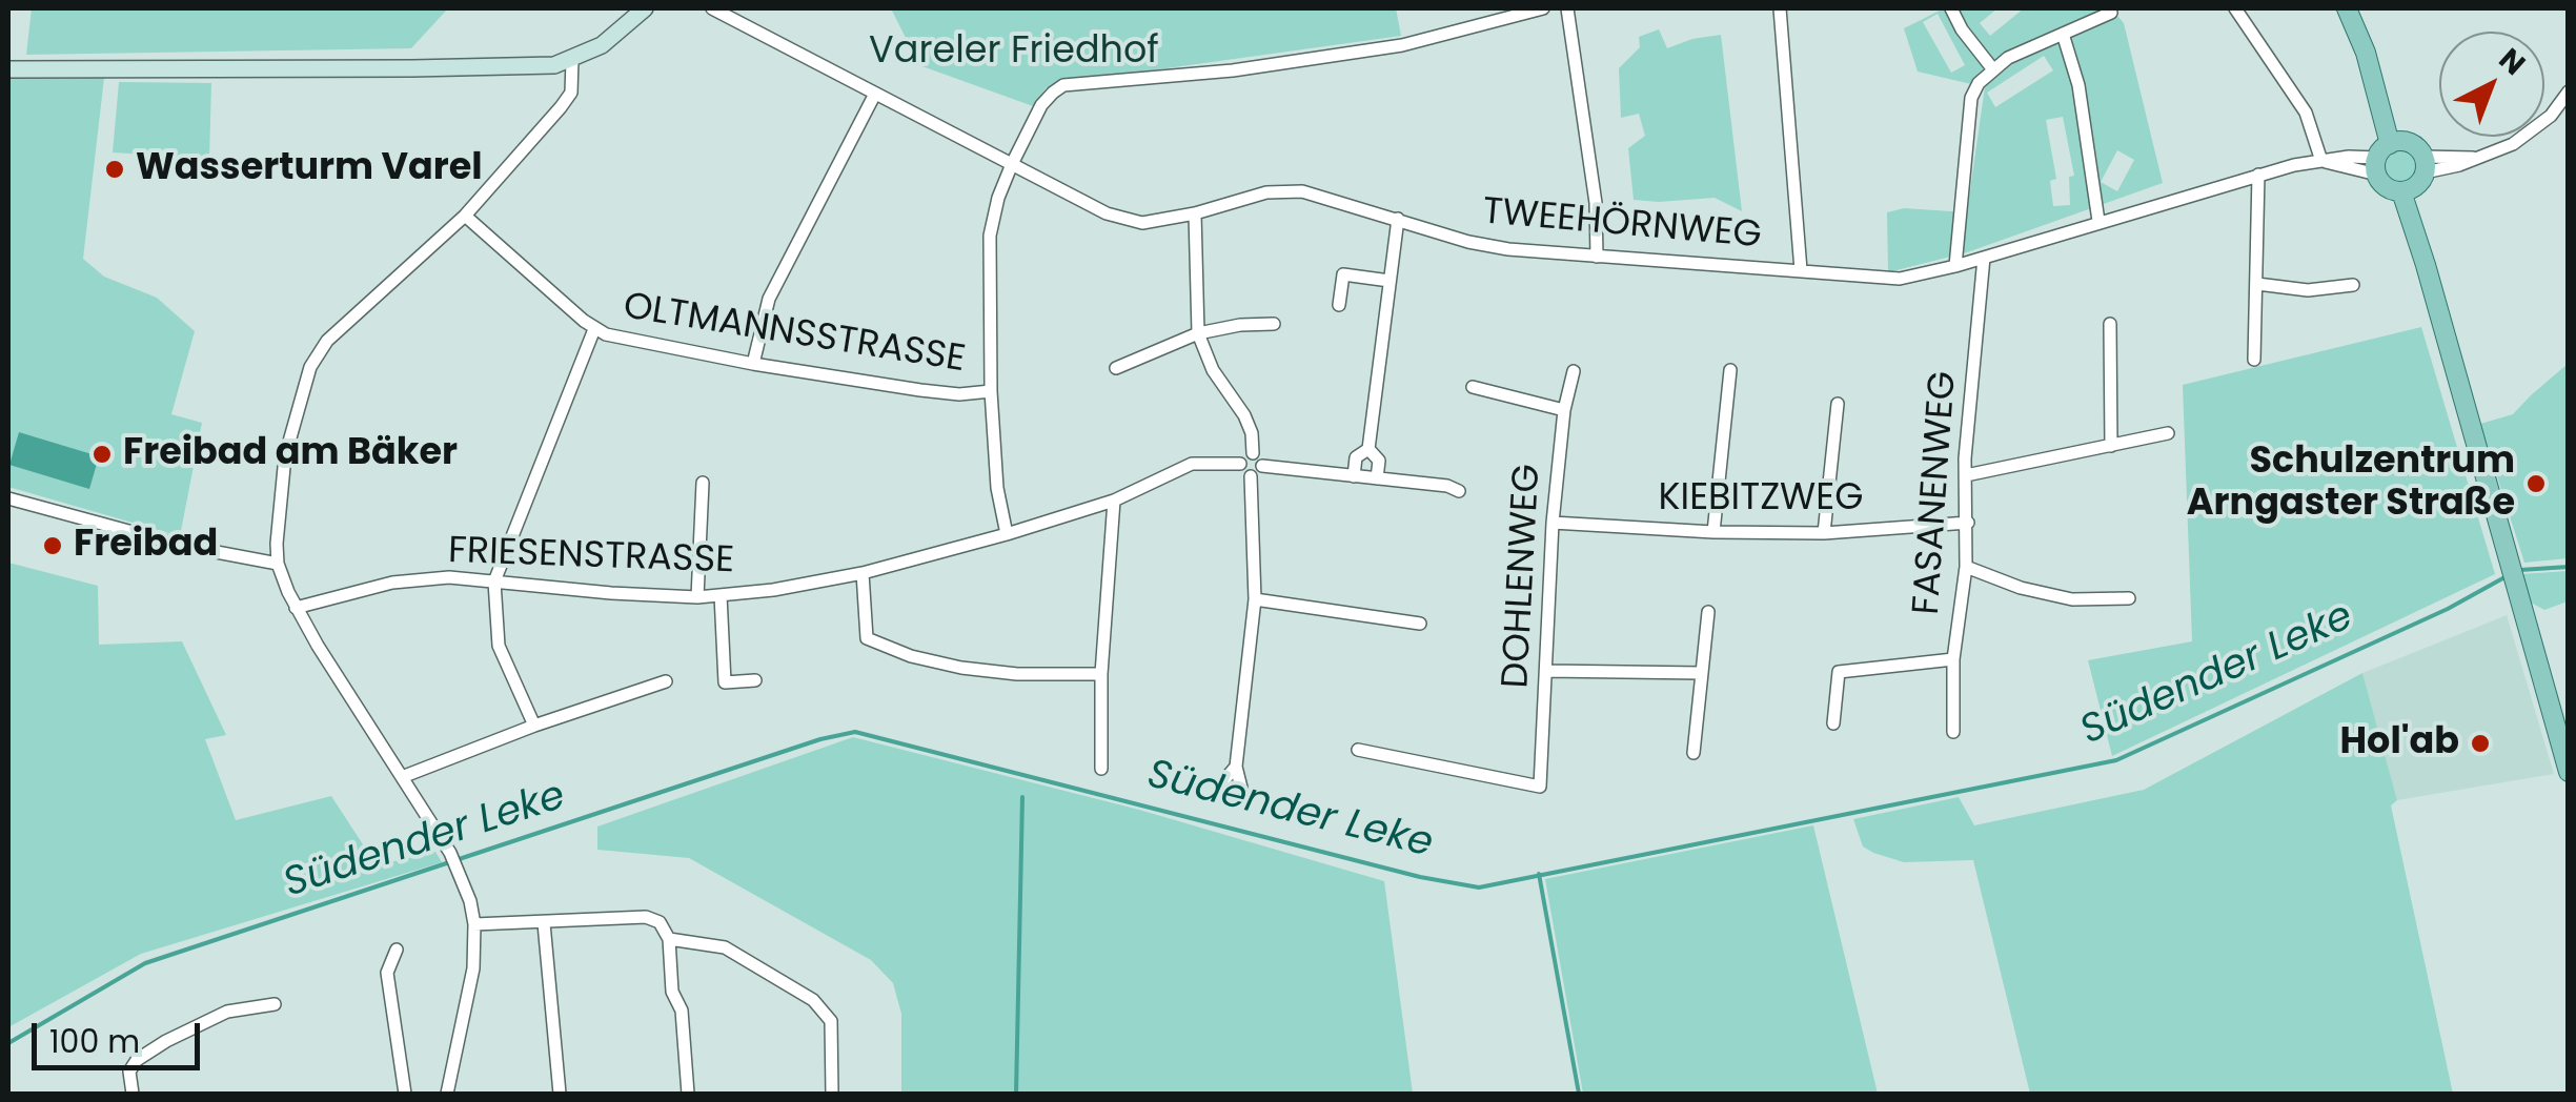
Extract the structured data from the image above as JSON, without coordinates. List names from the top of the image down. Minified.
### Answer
{"streets":{"street":["TWEEHÖRNWEG","OLTMANNSSTRASSE","FASANENWEG","KIEBITZWEG","FRIESENSTRASSE","DOHLENWEG"]},"crossings":[["TWEEHÖRNWEG","OLTMANNSSTRASSE"],["TWEEHÖRNWEG","FASANENWEG"],["FASANENWEG","KIEBITZWEG"],["KIEBITZWEG","DOHLENWEG"]],"water":["Südender Leke"],"parks":["Vareler Friedhof"],"places":["Wasserturm Varel","Freibad am Bäker","Schulzentrum Arngaster Straße","Freibad","Hol'ab"],"scale_bar":"100 m","north":"top right"}
